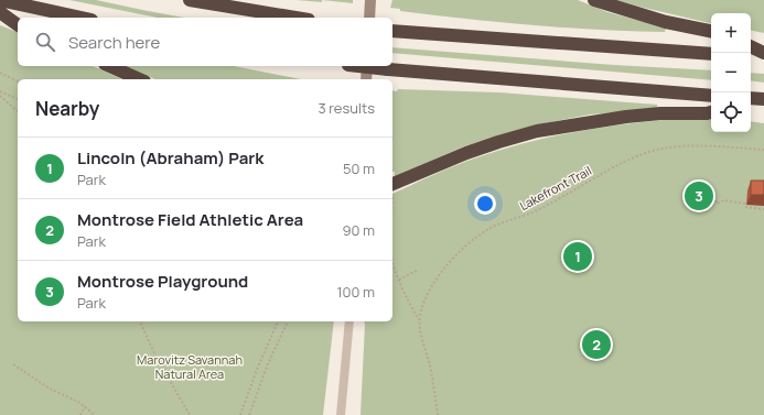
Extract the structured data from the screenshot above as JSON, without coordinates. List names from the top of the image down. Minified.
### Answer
{"streets":{"path":["Lakefront Trail"]},"parks":["Marovitz Savannah Natural Area"],"page":{"map_buttons":["+","−"],"search":"Search here","heading":["Nearby","3 results"],"list":[{"mark":"1","name":"Lincoln (Abraham) Park","note":"Park","value":"50 m"},{"mark":"2","name":"Montrose Field Athletic Area","note":"Park","value":"90 m"},{"mark":"3","name":"Montrose Playground","note":"Park","value":"100 m"}],"pins":["3","1","2"]}}
